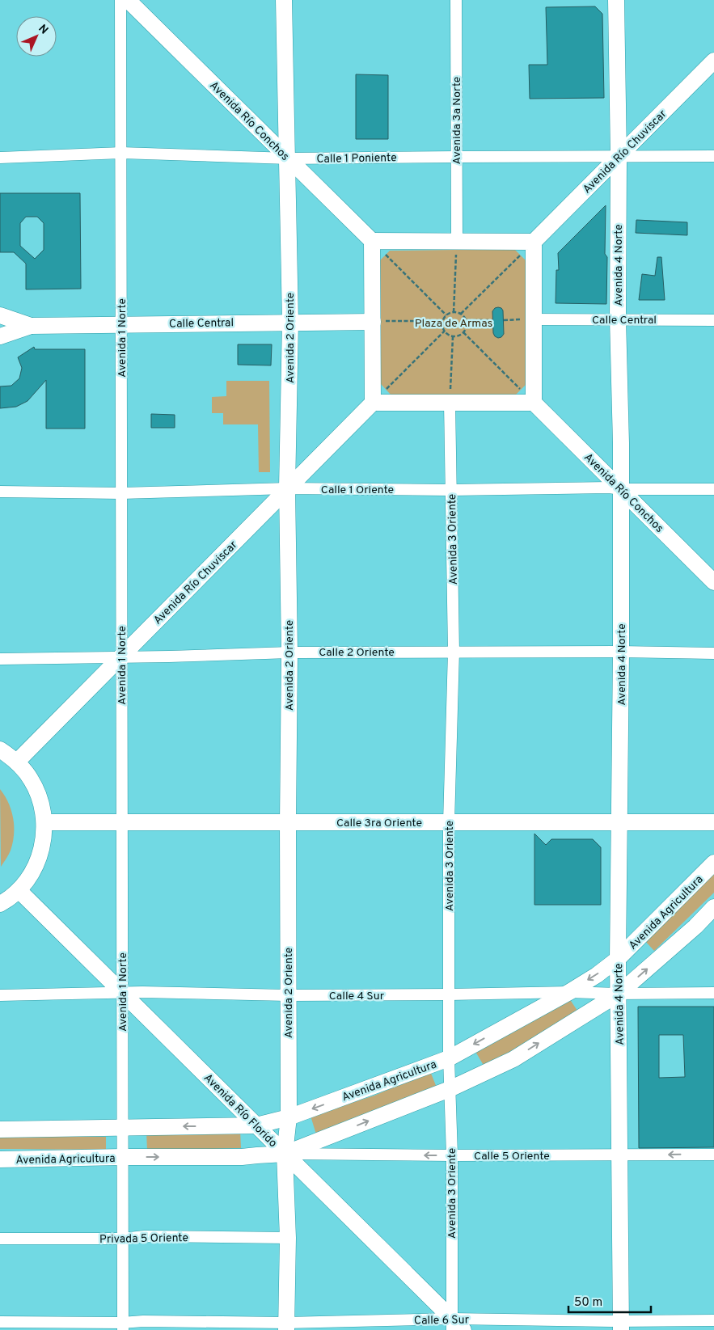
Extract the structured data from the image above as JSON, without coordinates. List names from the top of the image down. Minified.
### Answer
{"streets":{"main road":["Avenida Río Conchos","Avenida Río Chuviscar","Avenida 4 Norte","Calle Central","Avenida 2 Oriente","Calle 3ra Oriente","Avenida Agricultura","Avenida Río Florido"],"street":["Avenida 3a Norte","Calle 1 Poniente","Avenida 1 Norte","Calle 1 Oriente","Avenida 3 Oriente","Calle 2 Oriente","Calle 4 Sur","Calle 5 Oriente","Privada 5 Oriente","Calle 6 Sur"]},"crossings":[["Avenida Río Conchos","Calle 1 Poniente"],["Avenida Río Conchos","Avenida 4 Norte"],["Avenida Río Conchos","Avenida 2 Oriente"],["Avenida Río Conchos","Calle 1 Oriente"],["Avenida 3a Norte","Calle 1 Poniente"],["Avenida Río Chuviscar","Calle 1 Poniente"],["Avenida Río Chuviscar","Avenida 4 Norte"],["Avenida Río Chuviscar","Avenida 1 Norte"],["Avenida Río Chuviscar","Avenida 2 Oriente"],["Avenida Río Chuviscar","Calle 1 Oriente"],["Avenida Río Chuviscar","Calle 2 Oriente"],["Calle 1 Poniente","Avenida 4 Norte"],["Calle 1 Poniente","Avenida 1 Norte"],["Calle 1 Poniente","Avenida 2 Oriente"],["Avenida 4 Norte","Calle Central"],["Avenida 4 Norte","Calle 1 Oriente"],["Avenida 4 Norte","Calle 2 Oriente"],["Avenida 4 Norte","Calle 3ra Oriente"],["Avenida 4 Norte","Avenida Agricultura"],["Avenida 4 Norte","Calle 4 Sur"],["Avenida 4 Norte","Calle 5 Oriente"],["Avenida 4 Norte","Calle 6 Sur"],["Calle Central","Avenida 1 Norte"],["Calle Central","Avenida 2 Oriente"],["Avenida 1 Norte","Calle 1 Oriente"],["Avenida 1 Norte","Calle 2 Oriente"],["Avenida 1 Norte","Calle 3ra Oriente"],["Avenida 1 Norte","Avenida Agricultura"],["Avenida 1 Norte","Calle 4 Sur"],["Avenida 1 Norte","Avenida Río Florido"],["Avenida 1 Norte","Privada 5 Oriente"],["Avenida 1 Norte","Calle 6 Sur"],["Avenida 2 Oriente","Calle 1 Oriente"],["Avenida 2 Oriente","Calle 2 Oriente"],["Avenida 2 Oriente","Calle 3ra Oriente"],["Avenida 2 Oriente","Avenida Agricultura"],["Avenida 2 Oriente","Calle 4 Sur"],["Avenida 2 Oriente","Avenida Río Florido"],["Avenida 2 Oriente","Calle 5 Oriente"],["Avenida 2 Oriente","Privada 5 Oriente"],["Avenida 2 Oriente","Calle 6 Sur"],["Calle 1 Oriente","Avenida 3 Oriente"],["Avenida 3 Oriente","Calle 2 Oriente"],["Avenida 3 Oriente","Calle 3ra Oriente"],["Avenida 3 Oriente","Avenida Agricultura"],["Avenida 3 Oriente","Calle 4 Sur"],["Avenida 3 Oriente","Avenida Río Florido"],["Avenida 3 Oriente","Calle 5 Oriente"],["Avenida 3 Oriente","Calle 6 Sur"],["Avenida Agricultura","Calle 4 Sur"],["Avenida Agricultura","Avenida Río Florido"],["Avenida Agricultura","Calle 5 Oriente"],["Calle 4 Sur","Avenida Río Florido"],["Avenida Río Florido","Calle 5 Oriente"],["Avenida Río Florido","Calle 6 Sur"]],"one_way":["Calle 5 Oriente"],"parks":["Plaza de Armas"],"scale_bar":"50 m","north":"top right"}
